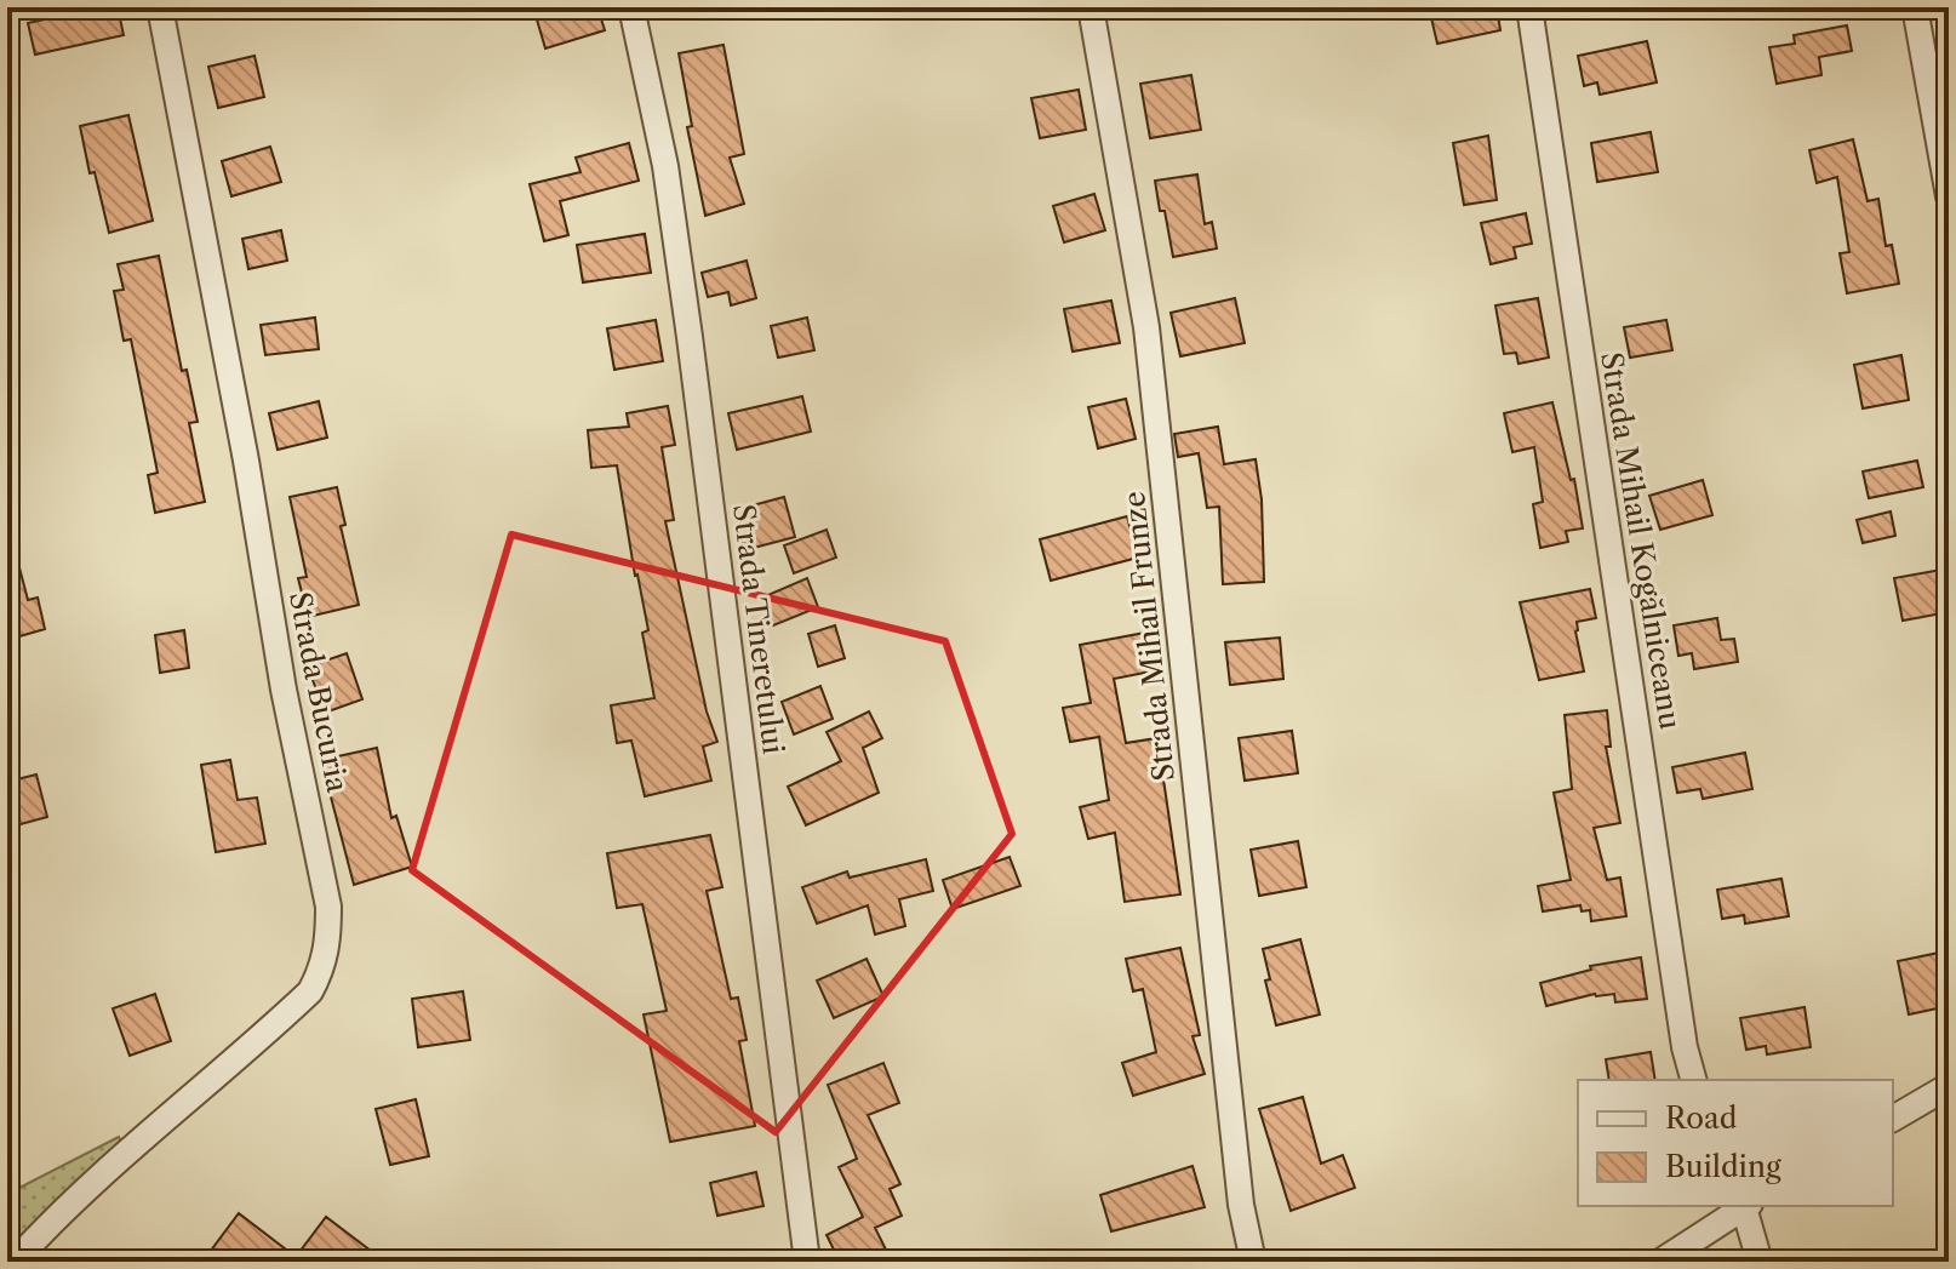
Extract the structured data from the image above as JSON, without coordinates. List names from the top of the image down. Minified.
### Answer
{"streets":{"street":["Strada Mihail Kogălniceanu","Strada Tineretului","Strada Mihail Frunze","Strada Bucuria"]},"legend":["Road","Building"]}
